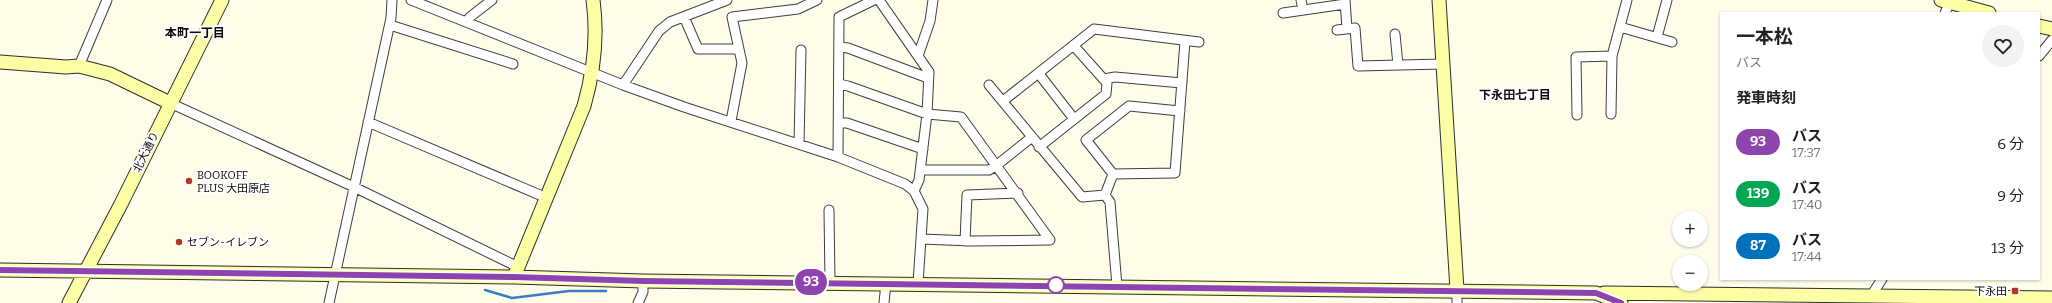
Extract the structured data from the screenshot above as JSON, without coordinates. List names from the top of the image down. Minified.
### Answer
{"streets":{"street":["北大通り"]},"districts":["本町一丁目","下永田七丁目"],"places":{"other":["BOOKOFF PLUS 大田原店","セブン-イレブン"],"transit":["下永田"]},"lines":["bus line 93"],"page":{"on_map":"93","heading":[["一本松","バス"],"発車時刻"],"list":[{"mark":"93","name":"バス","note":"17:37","value":"6 分"},{"mark":"139","name":"バス","note":"17:40","value":"9 分"},{"mark":"87","name":"バス","note":"17:44","value":"13 分"}],"map_buttons":["+","−"]}}
